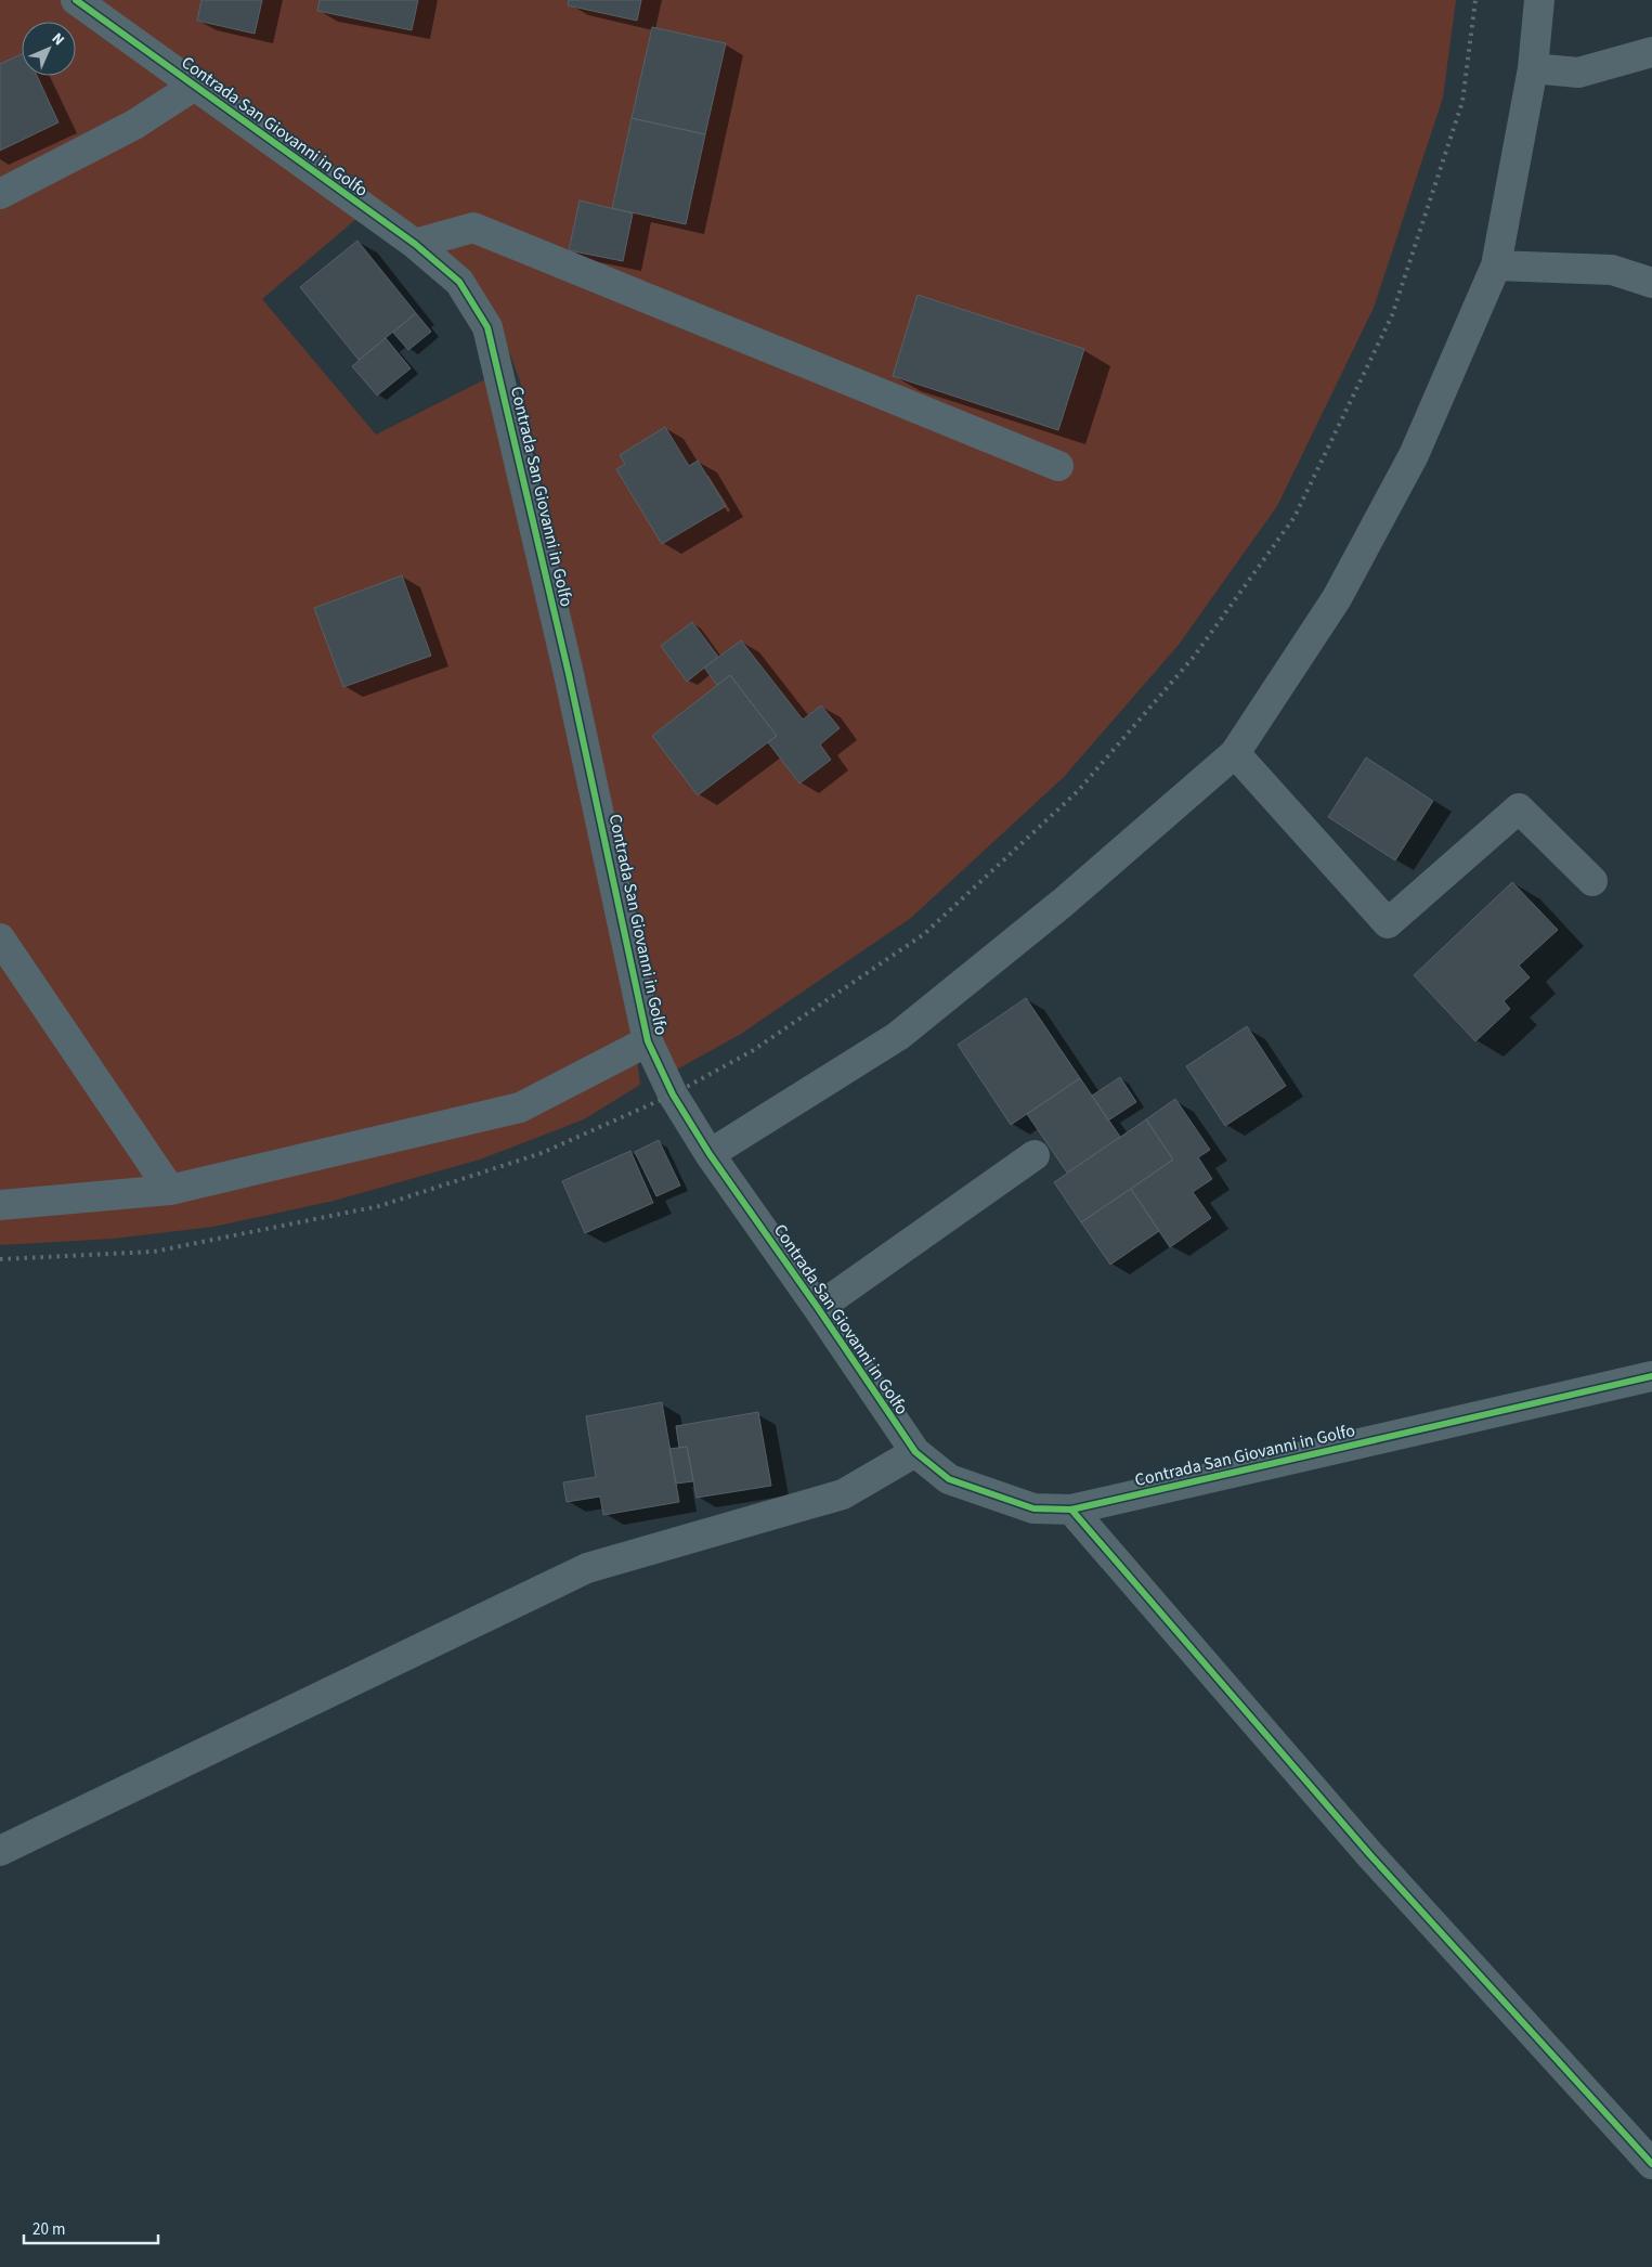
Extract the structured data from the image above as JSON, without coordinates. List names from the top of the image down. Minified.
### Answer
{"streets":{"street":["Contrada San Giovanni in Golfo"]},"scale_bar":"20 m","north":"top right"}
